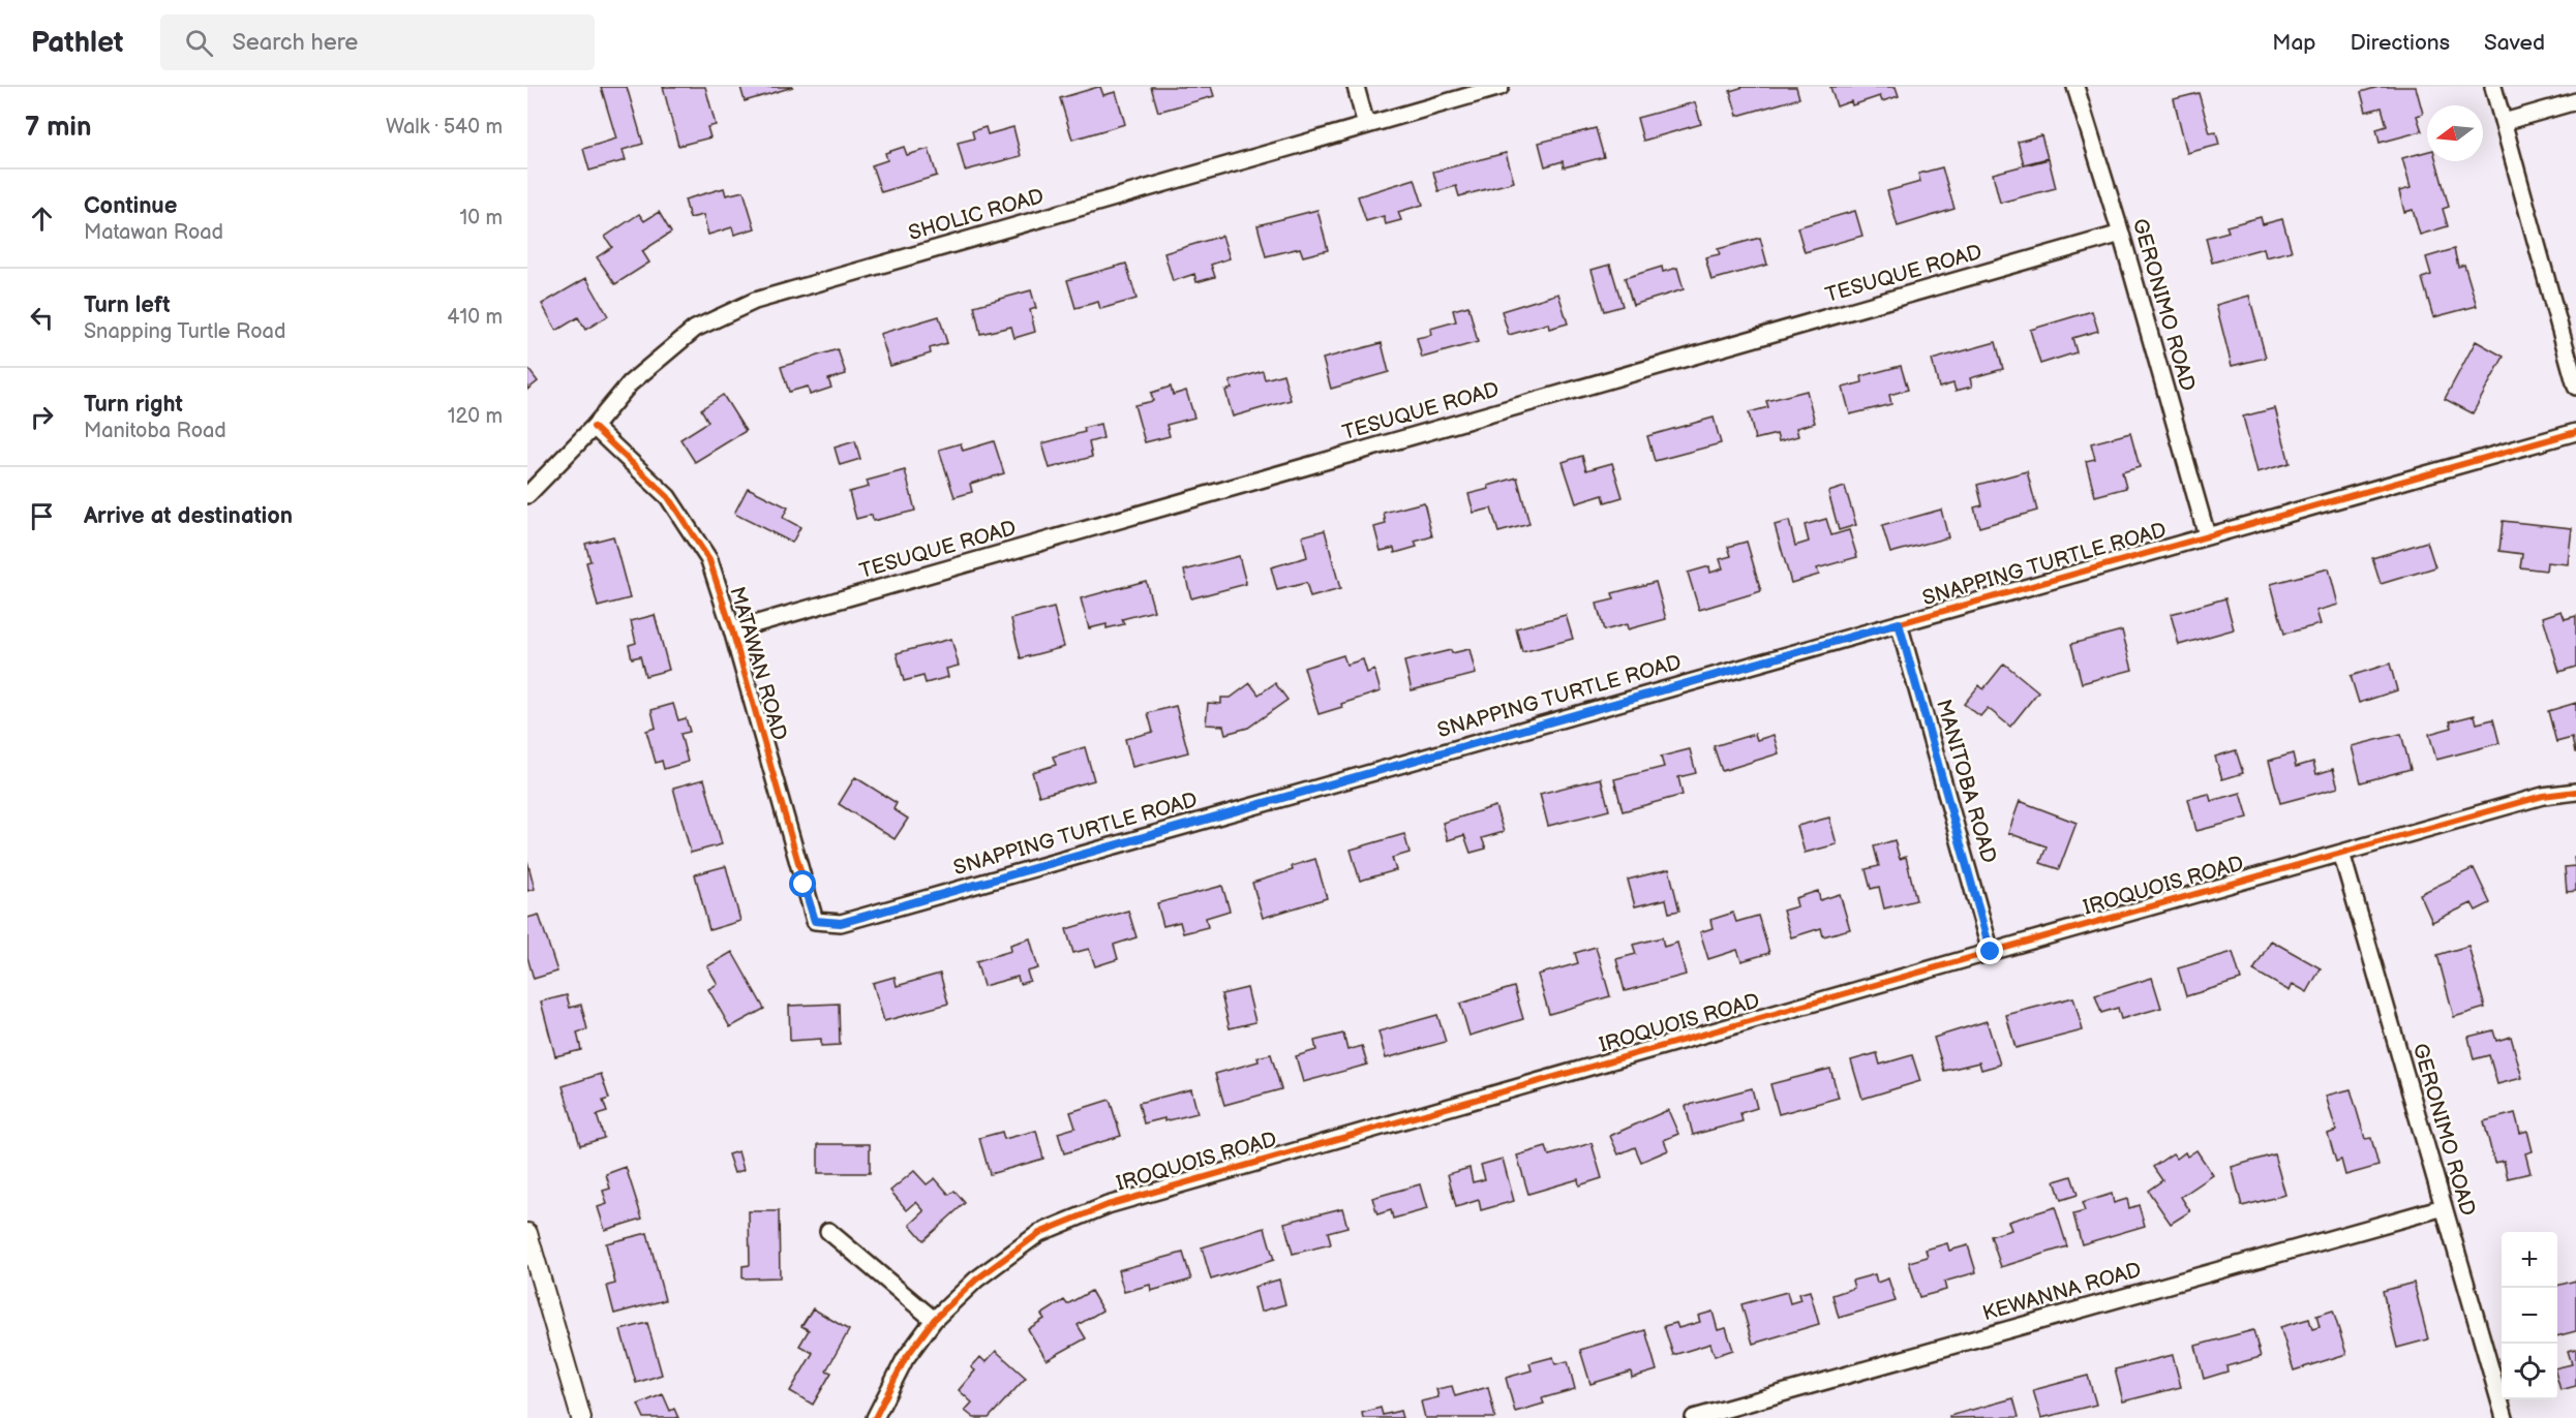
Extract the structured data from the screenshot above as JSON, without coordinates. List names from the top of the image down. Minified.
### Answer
{"streets":{"street":["SHOLIC ROAD","TESUQUE ROAD","GERONIMO ROAD","SNAPPING TURTLE ROAD","MATAWAN ROAD","MANITOBA ROAD","IROQUOIS ROAD","KEWANNA ROAD"]},"crossings":[["SHOLIC ROAD","MATAWAN ROAD"],["TESUQUE ROAD","GERONIMO ROAD"],["TESUQUE ROAD","MATAWAN ROAD"],["GERONIMO ROAD","SNAPPING TURTLE ROAD"],["GERONIMO ROAD","IROQUOIS ROAD"],["GERONIMO ROAD","KEWANNA ROAD"],["SNAPPING TURTLE ROAD","MATAWAN ROAD"],["SNAPPING TURTLE ROAD","MANITOBA ROAD"],["MANITOBA ROAD","IROQUOIS ROAD"]],"north":"left","page":{"header":"Pathlet","search":"Search here","nav":["Map","Directions","Saved"],"heading":["7 min","Walk · 540 m"],"list":[["Continue","Matawan Road","10 m"],["Turn left","Snapping Turtle Road","410 m"],["Turn right","Manitoba Road","120 m"],"Arrive at destination"],"map_buttons":["+","−"]}}
